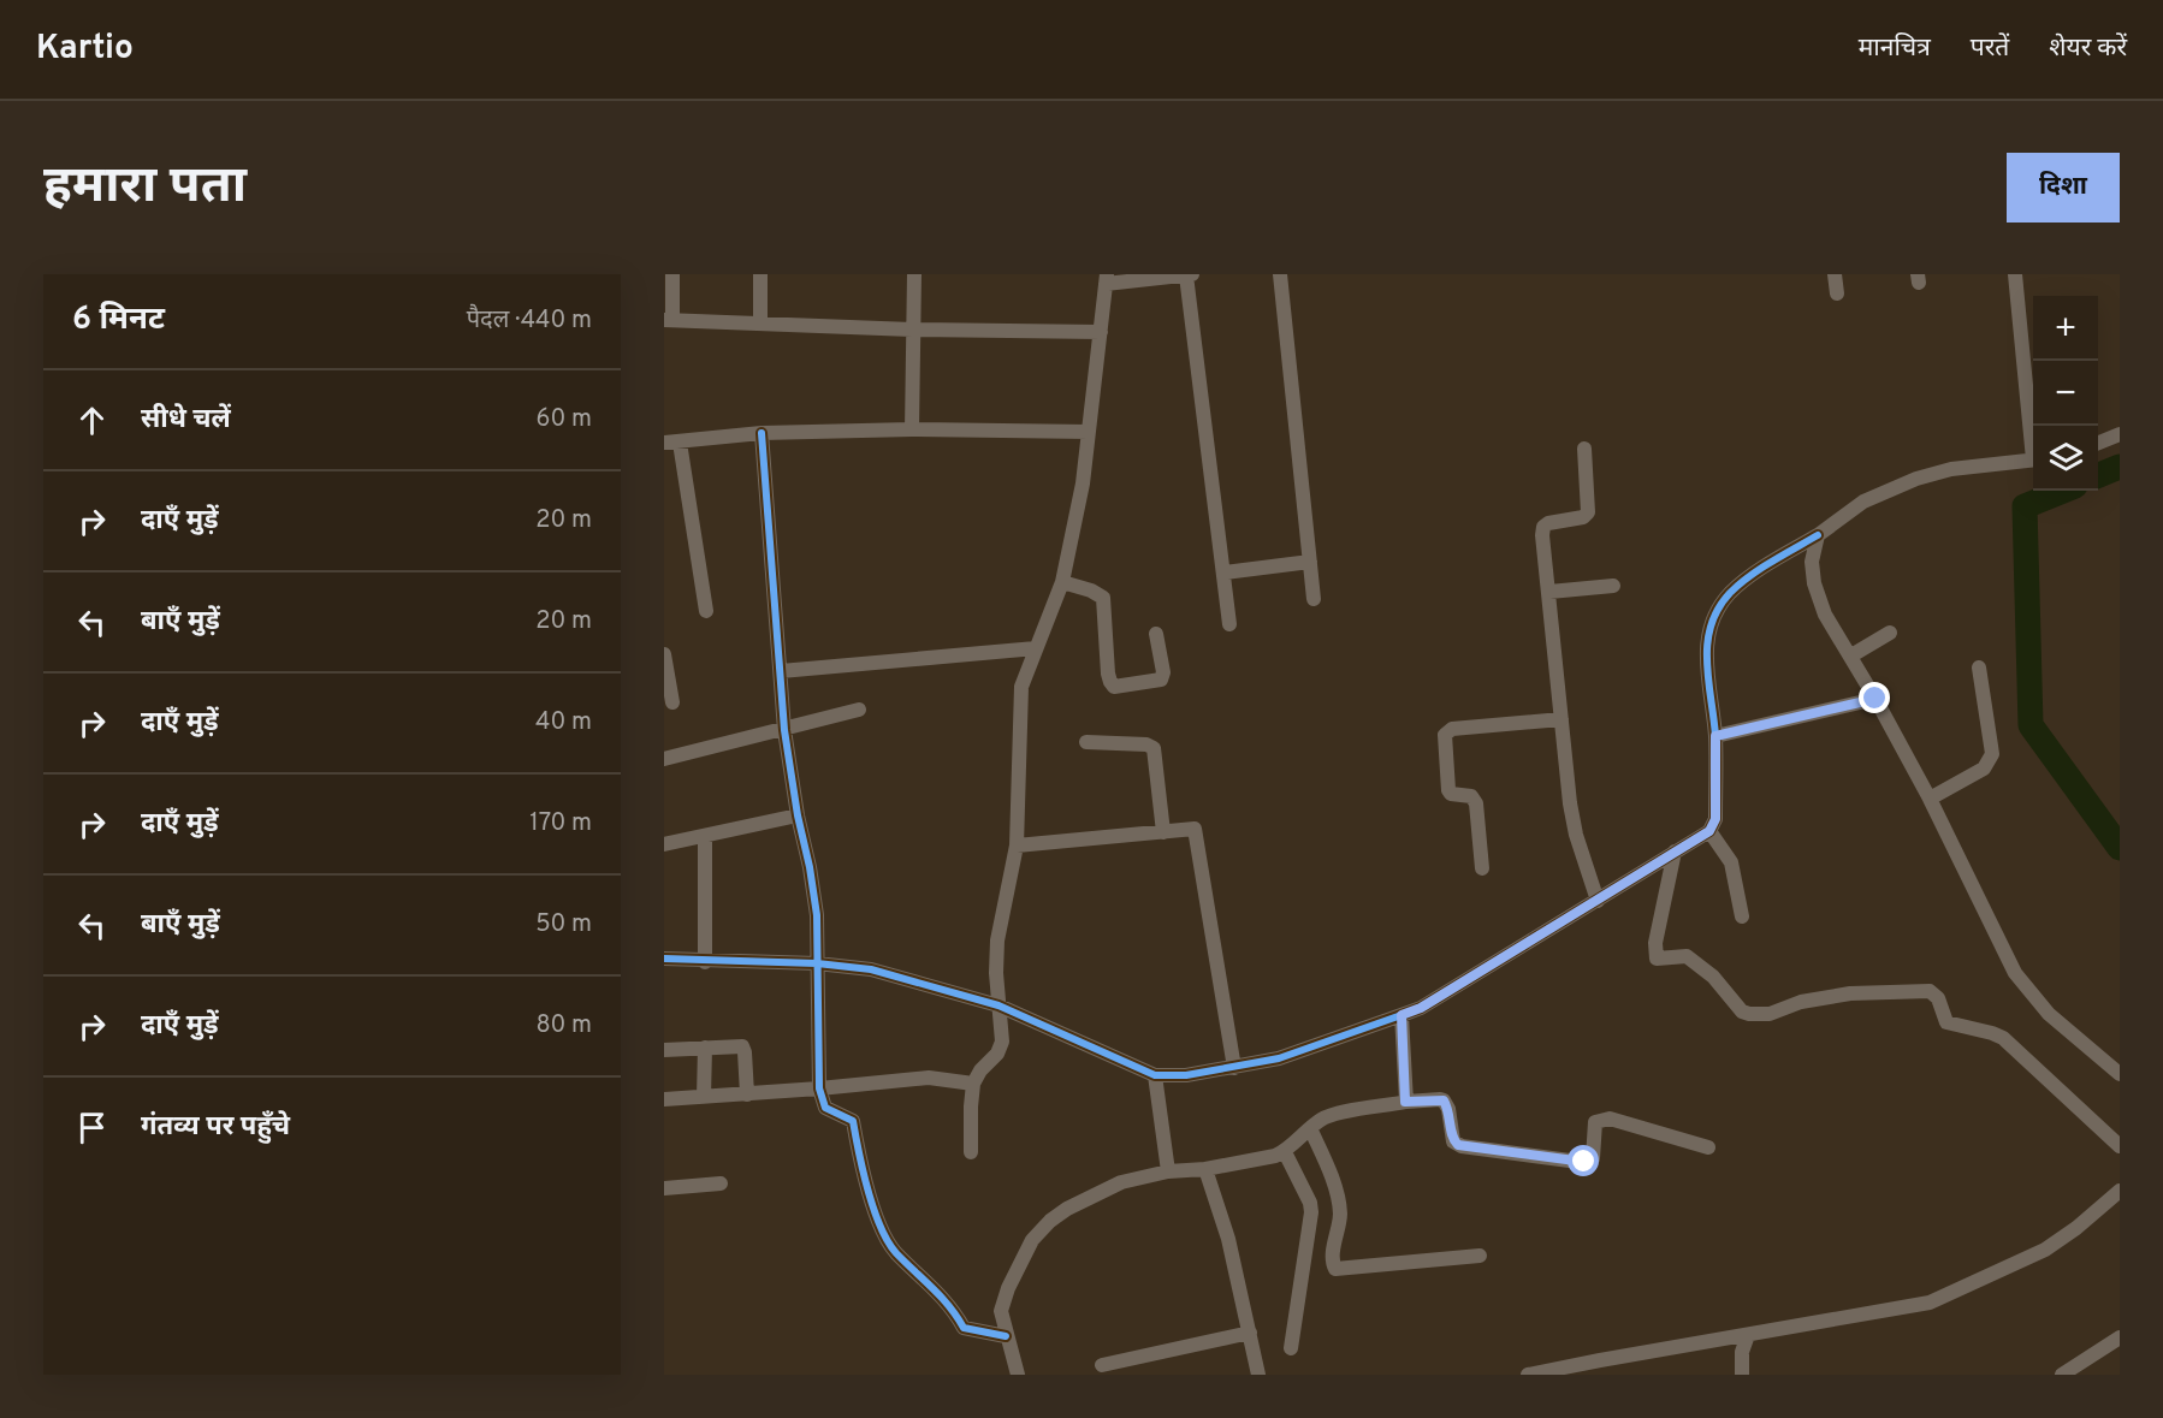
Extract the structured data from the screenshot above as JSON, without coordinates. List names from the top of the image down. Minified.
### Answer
{"page":{"header":"Kartio","nav":["मानचित्र","परतें","शेयर करें"],"buttons":"दिशा","title":"हमारा पता","heading":["6 मिनट","पैदल · 440 m"],"map_buttons":["+","−"],"list":[["सीधे चलें","60 m"],["दाएँ मुड़ें","20 m"],["बाएँ मुड़ें","20 m"],["दाएँ मुड़ें","40 m"],["दाएँ मुड़ें","170 m"],["बाएँ मुड़ें","50 m"],["दाएँ मुड़ें","80 m"],"गंतव्य पर पहुँचे"]}}
